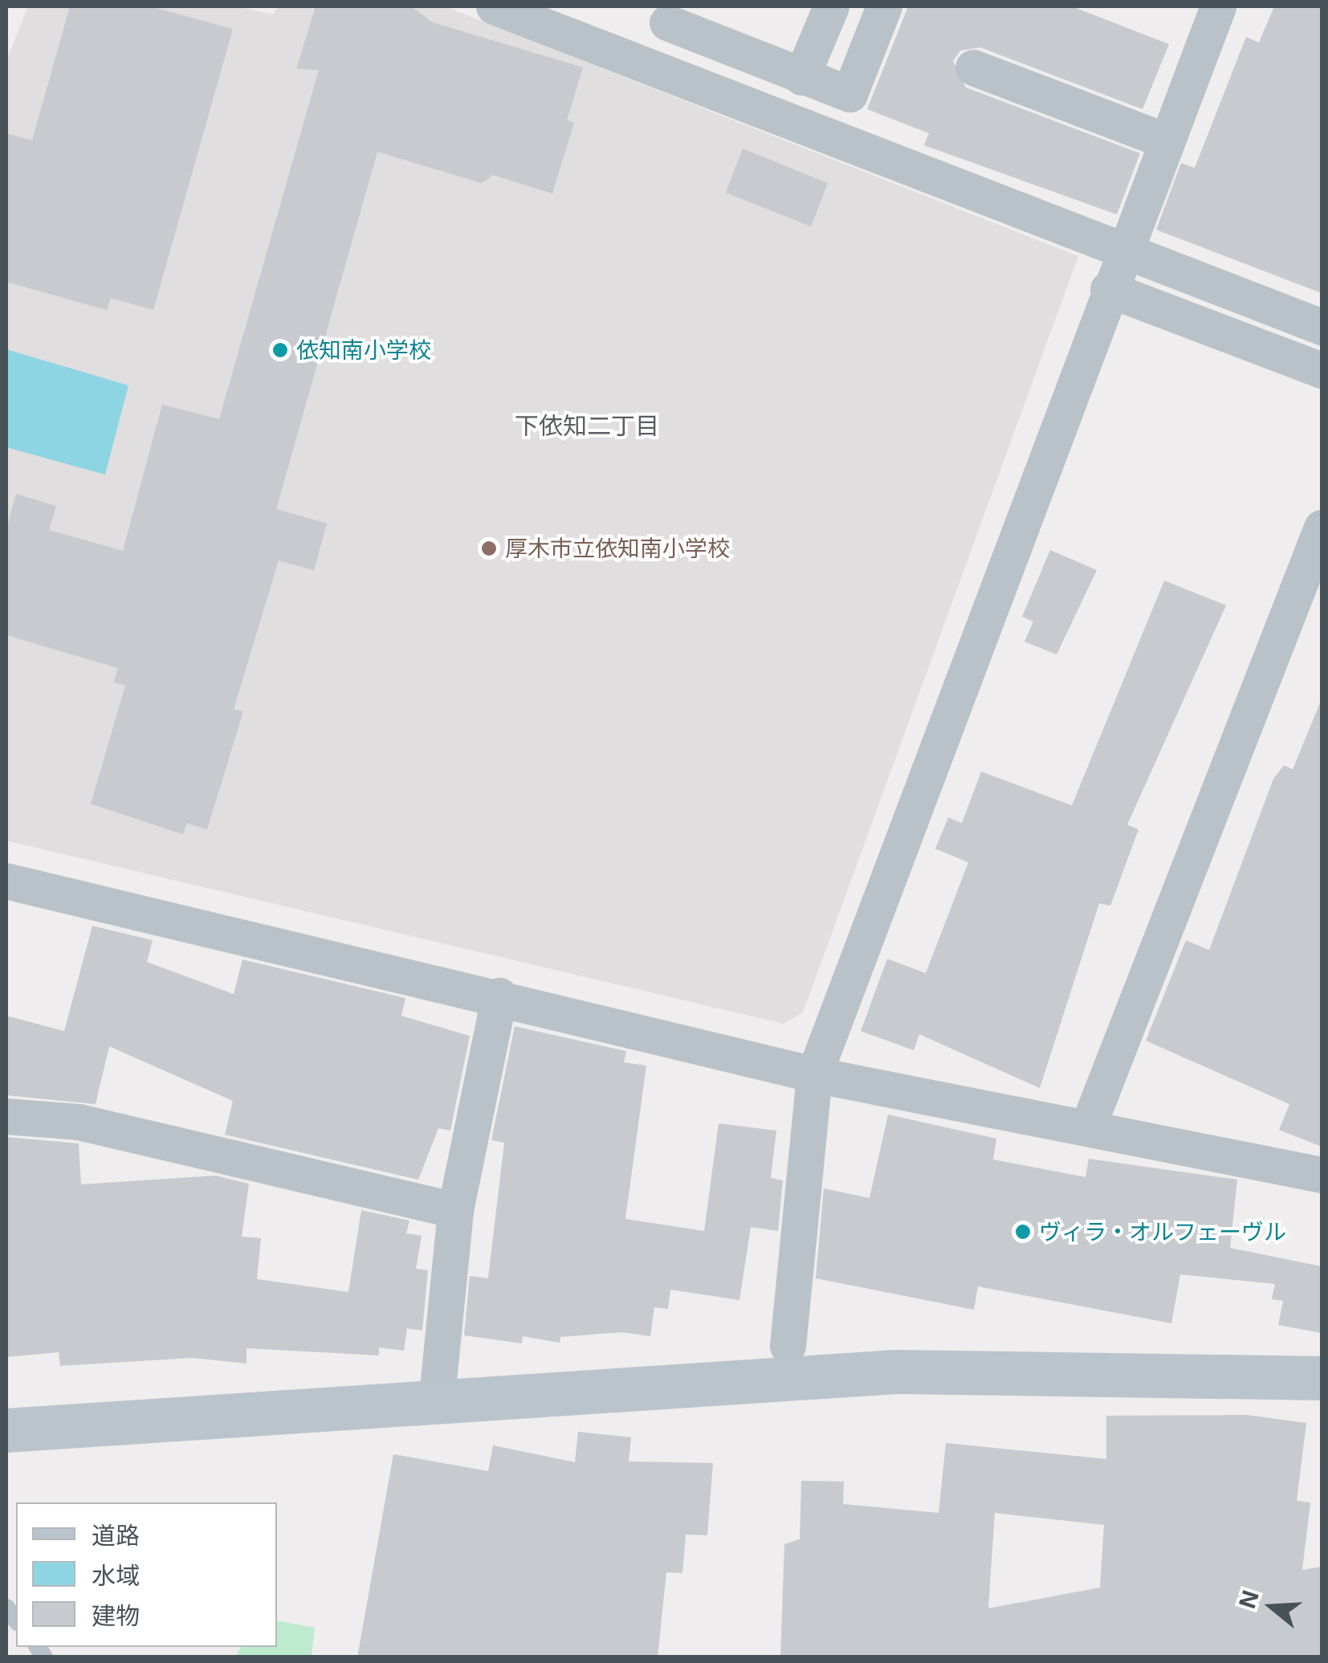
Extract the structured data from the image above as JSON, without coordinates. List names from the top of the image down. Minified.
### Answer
{"districts":["下依知二丁目"],"places":["依知南小学校","厚木市立依知南小学校","ヴィラ・オルフェーヴル"],"legend":["道路","水域","建物"],"north":"left"}
